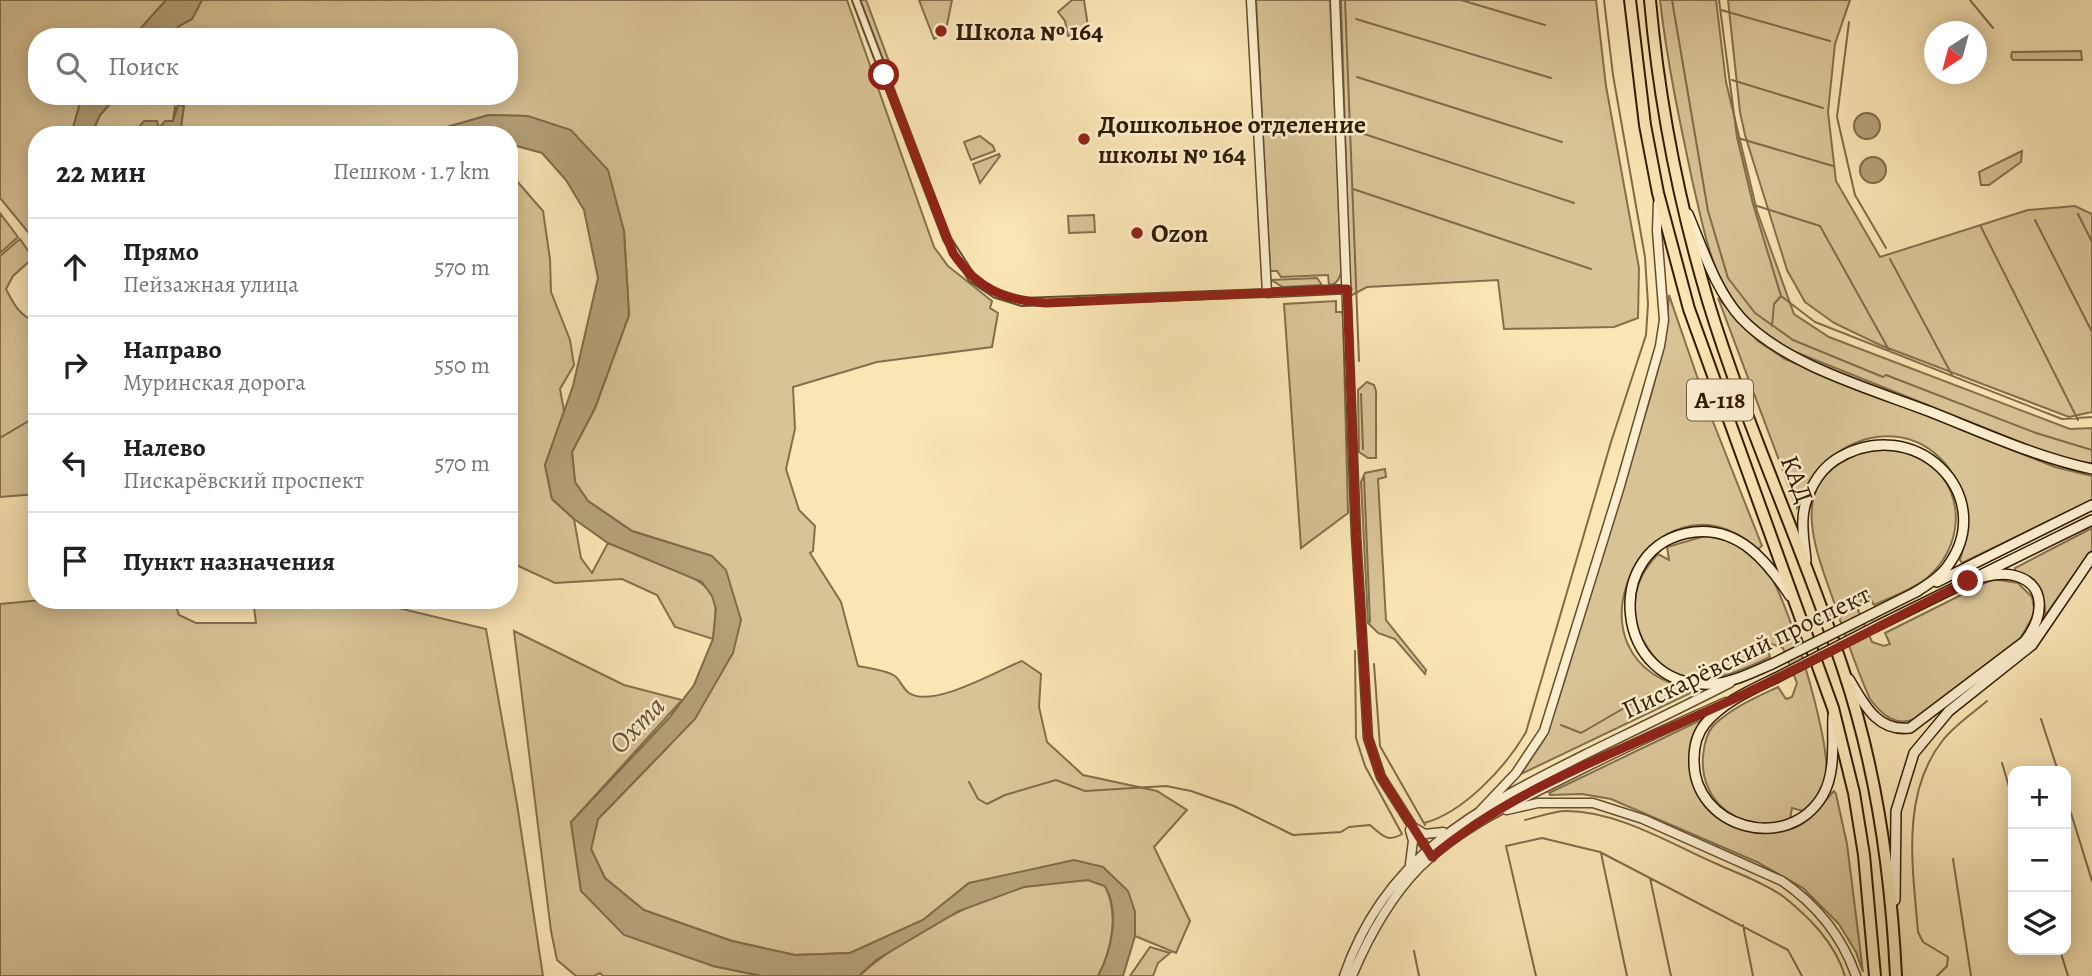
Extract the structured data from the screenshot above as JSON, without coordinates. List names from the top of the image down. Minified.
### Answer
{"streets":{"highway":["А-118","КАД"],"main road":["Пискарёвский проспект"]},"water":["Охта"],"places":["Школа № 164","Дошкольное отделение школы № 164","Ozon"],"north":"bottom left","page":{"search":"Поиск","heading":["22 мин","Пешком · 1.7 km"],"list":[["Прямо","Пейзажная улица","570 m"],["Направо","Муринская дорога","550 m"],["Налево","Пискарёвский проспект","570 m"],"Пункт назначения"],"map_buttons":["+","−"]}}
